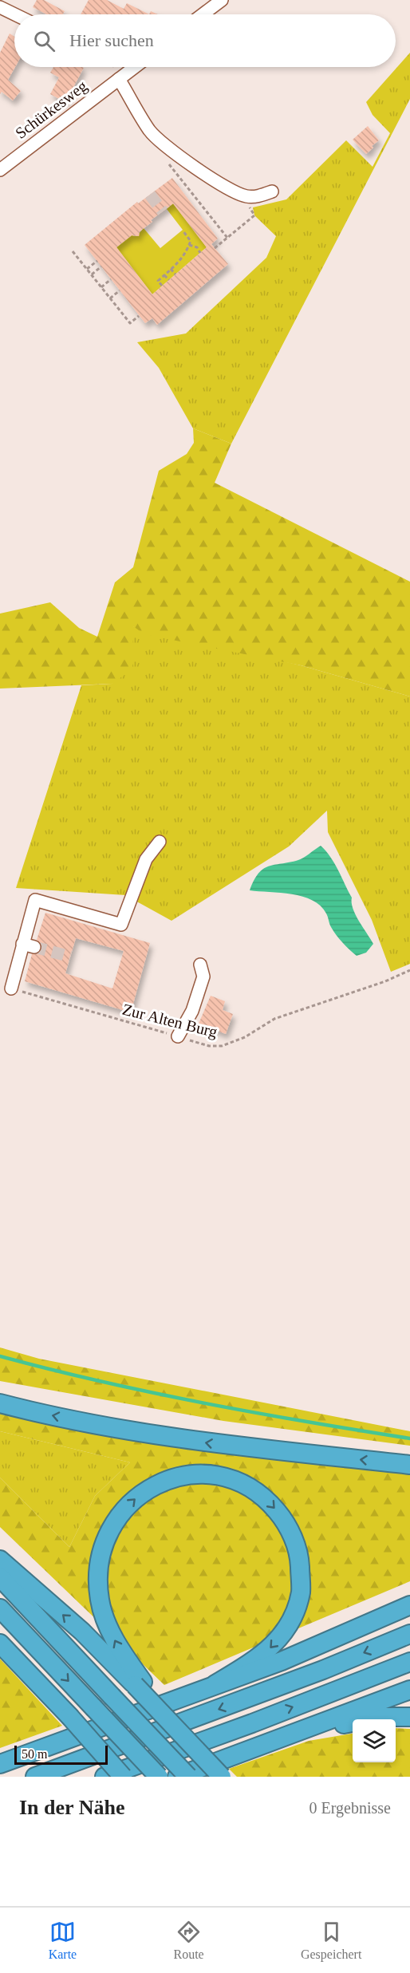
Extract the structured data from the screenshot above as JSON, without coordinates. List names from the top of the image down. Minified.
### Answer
{"streets":{"street":["Schürkesweg"],"path":["Zur Alten Burg"]},"scale_bar":"50 m","page":{"search":"Hier suchen","scale":"50 m","heading":["In der Nähe","0 Ergebnisse"],"nav":["Karte","Route","Gespeichert"]}}
